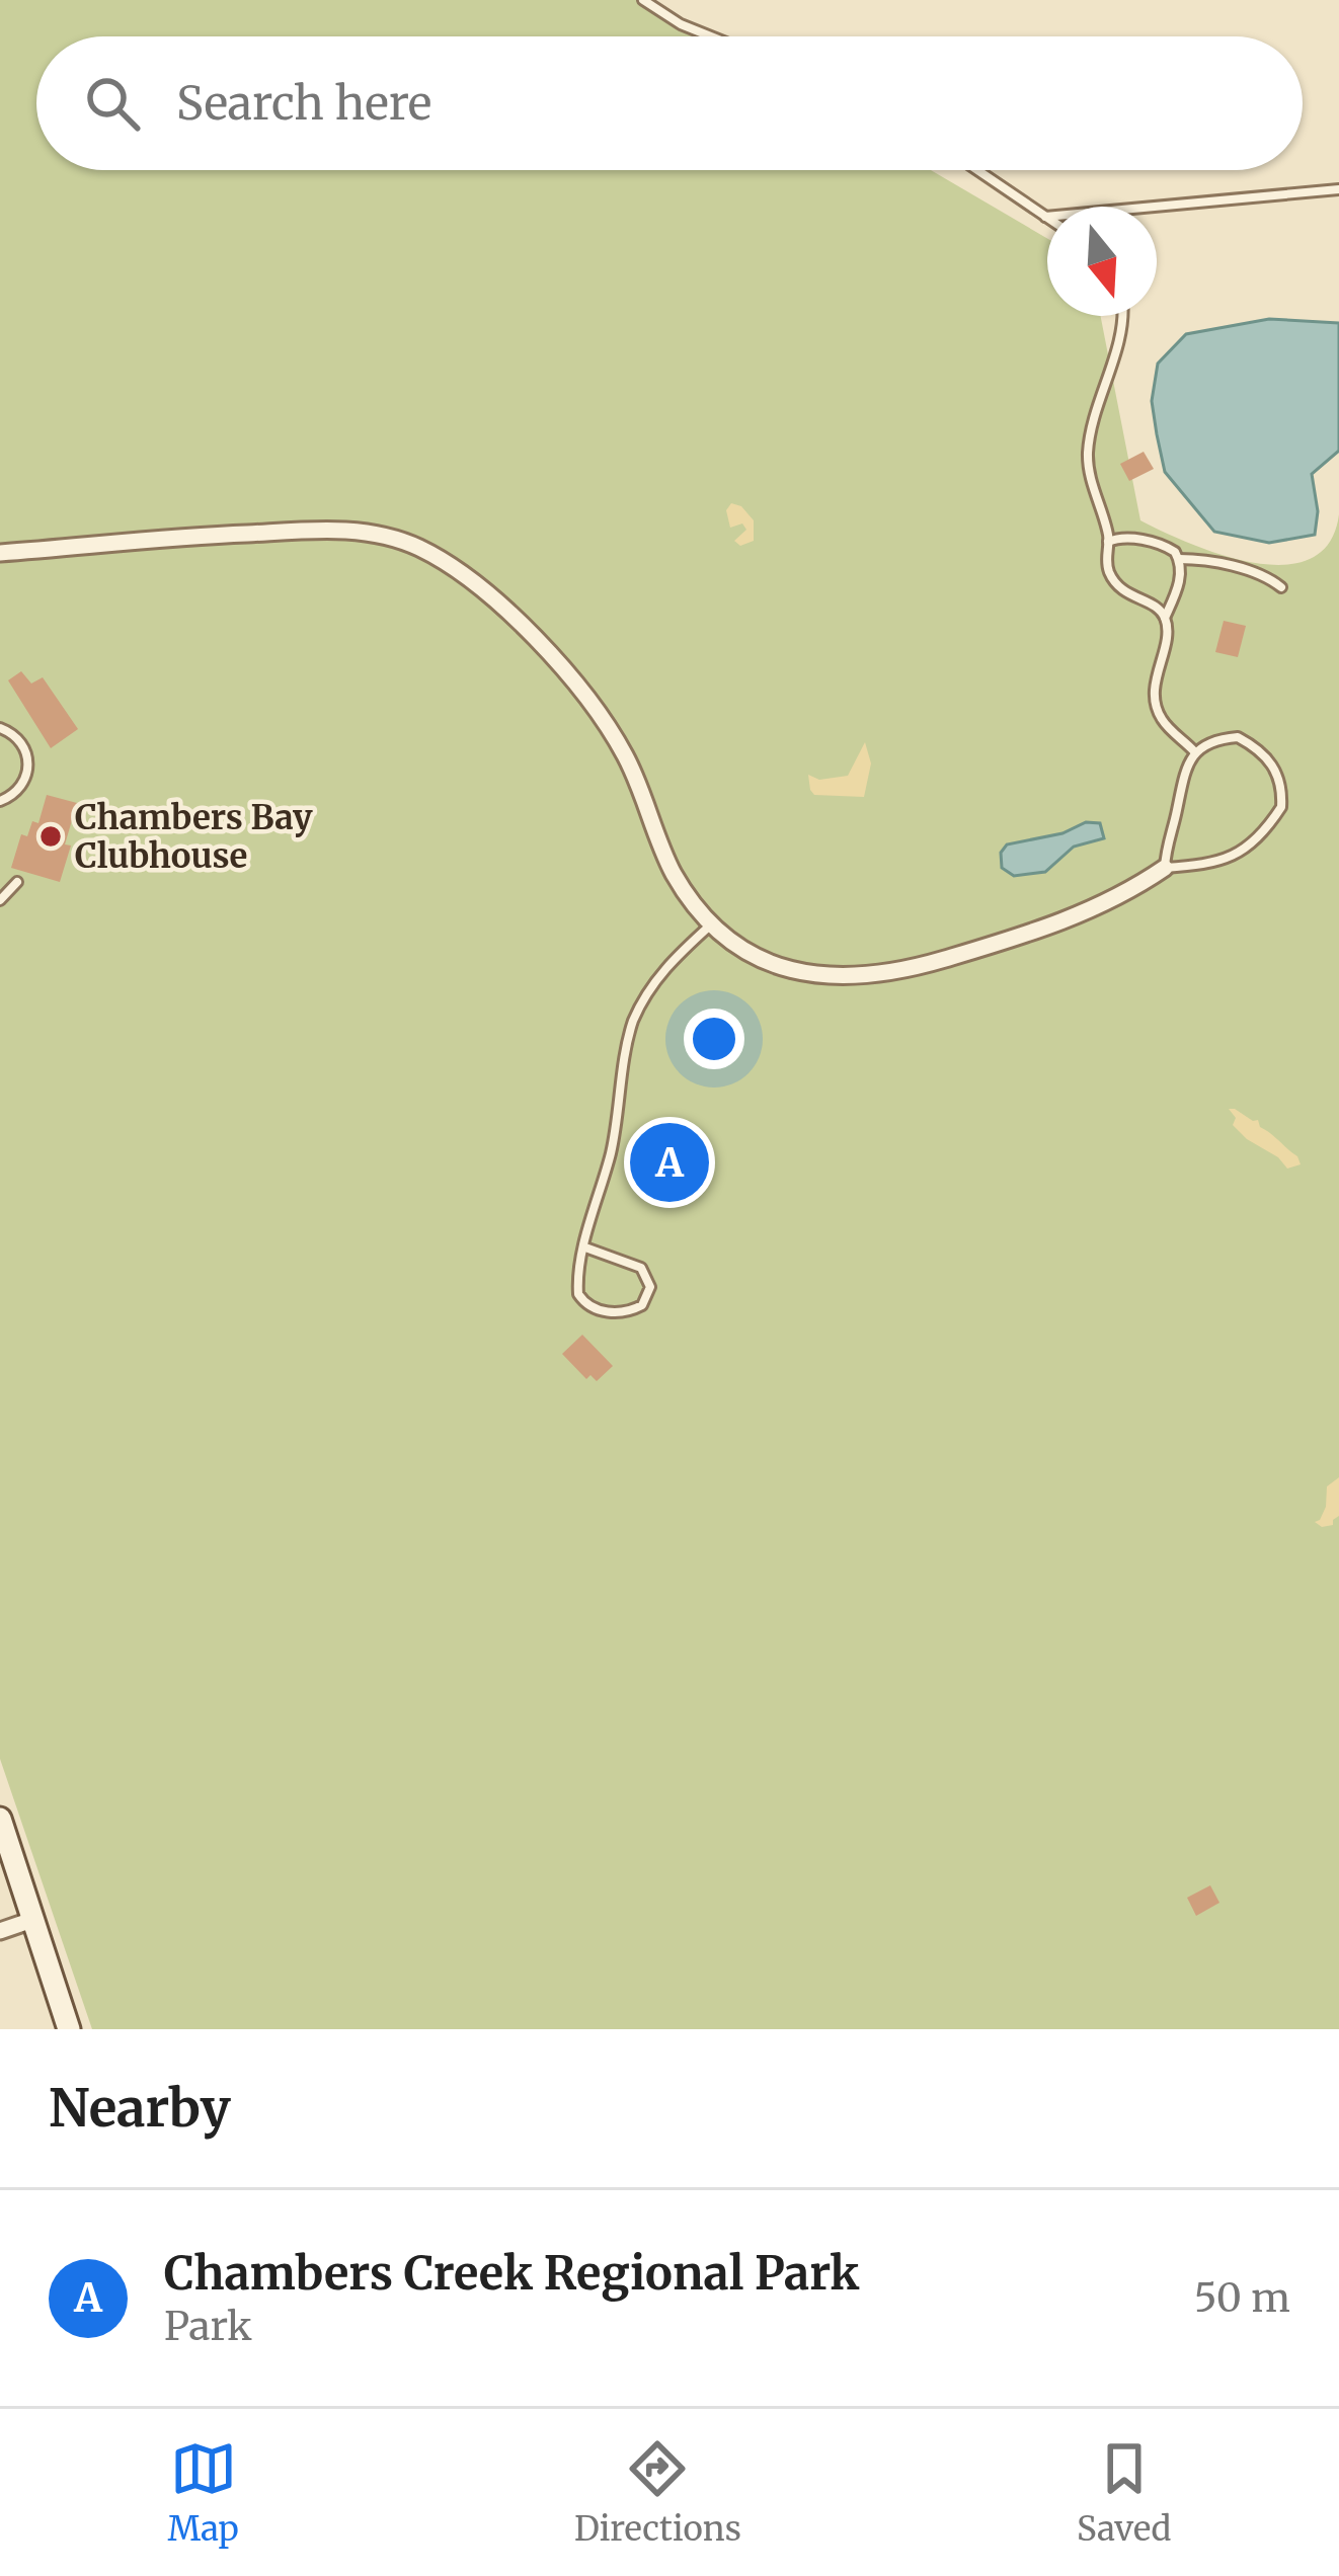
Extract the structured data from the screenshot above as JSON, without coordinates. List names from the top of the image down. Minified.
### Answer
{"places":["Chambers Bay Clubhouse"],"north":"bottom","page":{"search":"Search here","pins":"A","heading":"Nearby","list":[{"mark":"A","name":"Chambers Creek Regional Park","note":"Park","value":"50 m"}],"nav":["Map","Directions","Saved"]}}
